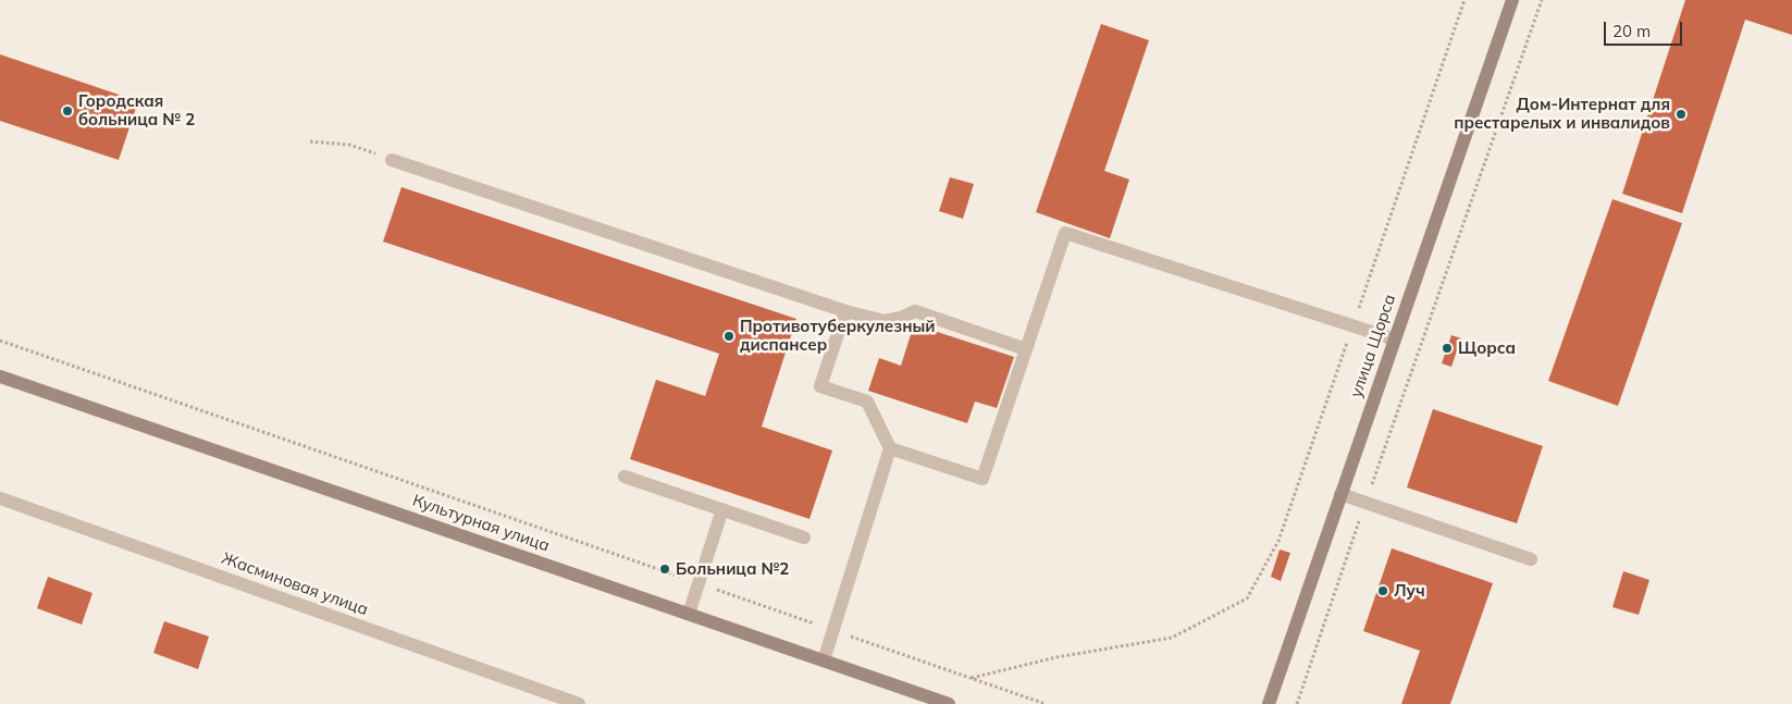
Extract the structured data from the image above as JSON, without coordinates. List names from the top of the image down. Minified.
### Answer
{"streets":{"street":["улица Щорса","Культурная улица"],"lane":["Жасминовая улица"]},"places":["Городская больница № 2","Дом-Интернат для престарелых и инвалидов","Противотуберкулезный диспансер","Щорса","Больница №2","Луч"],"scale_bar":"20 m"}
